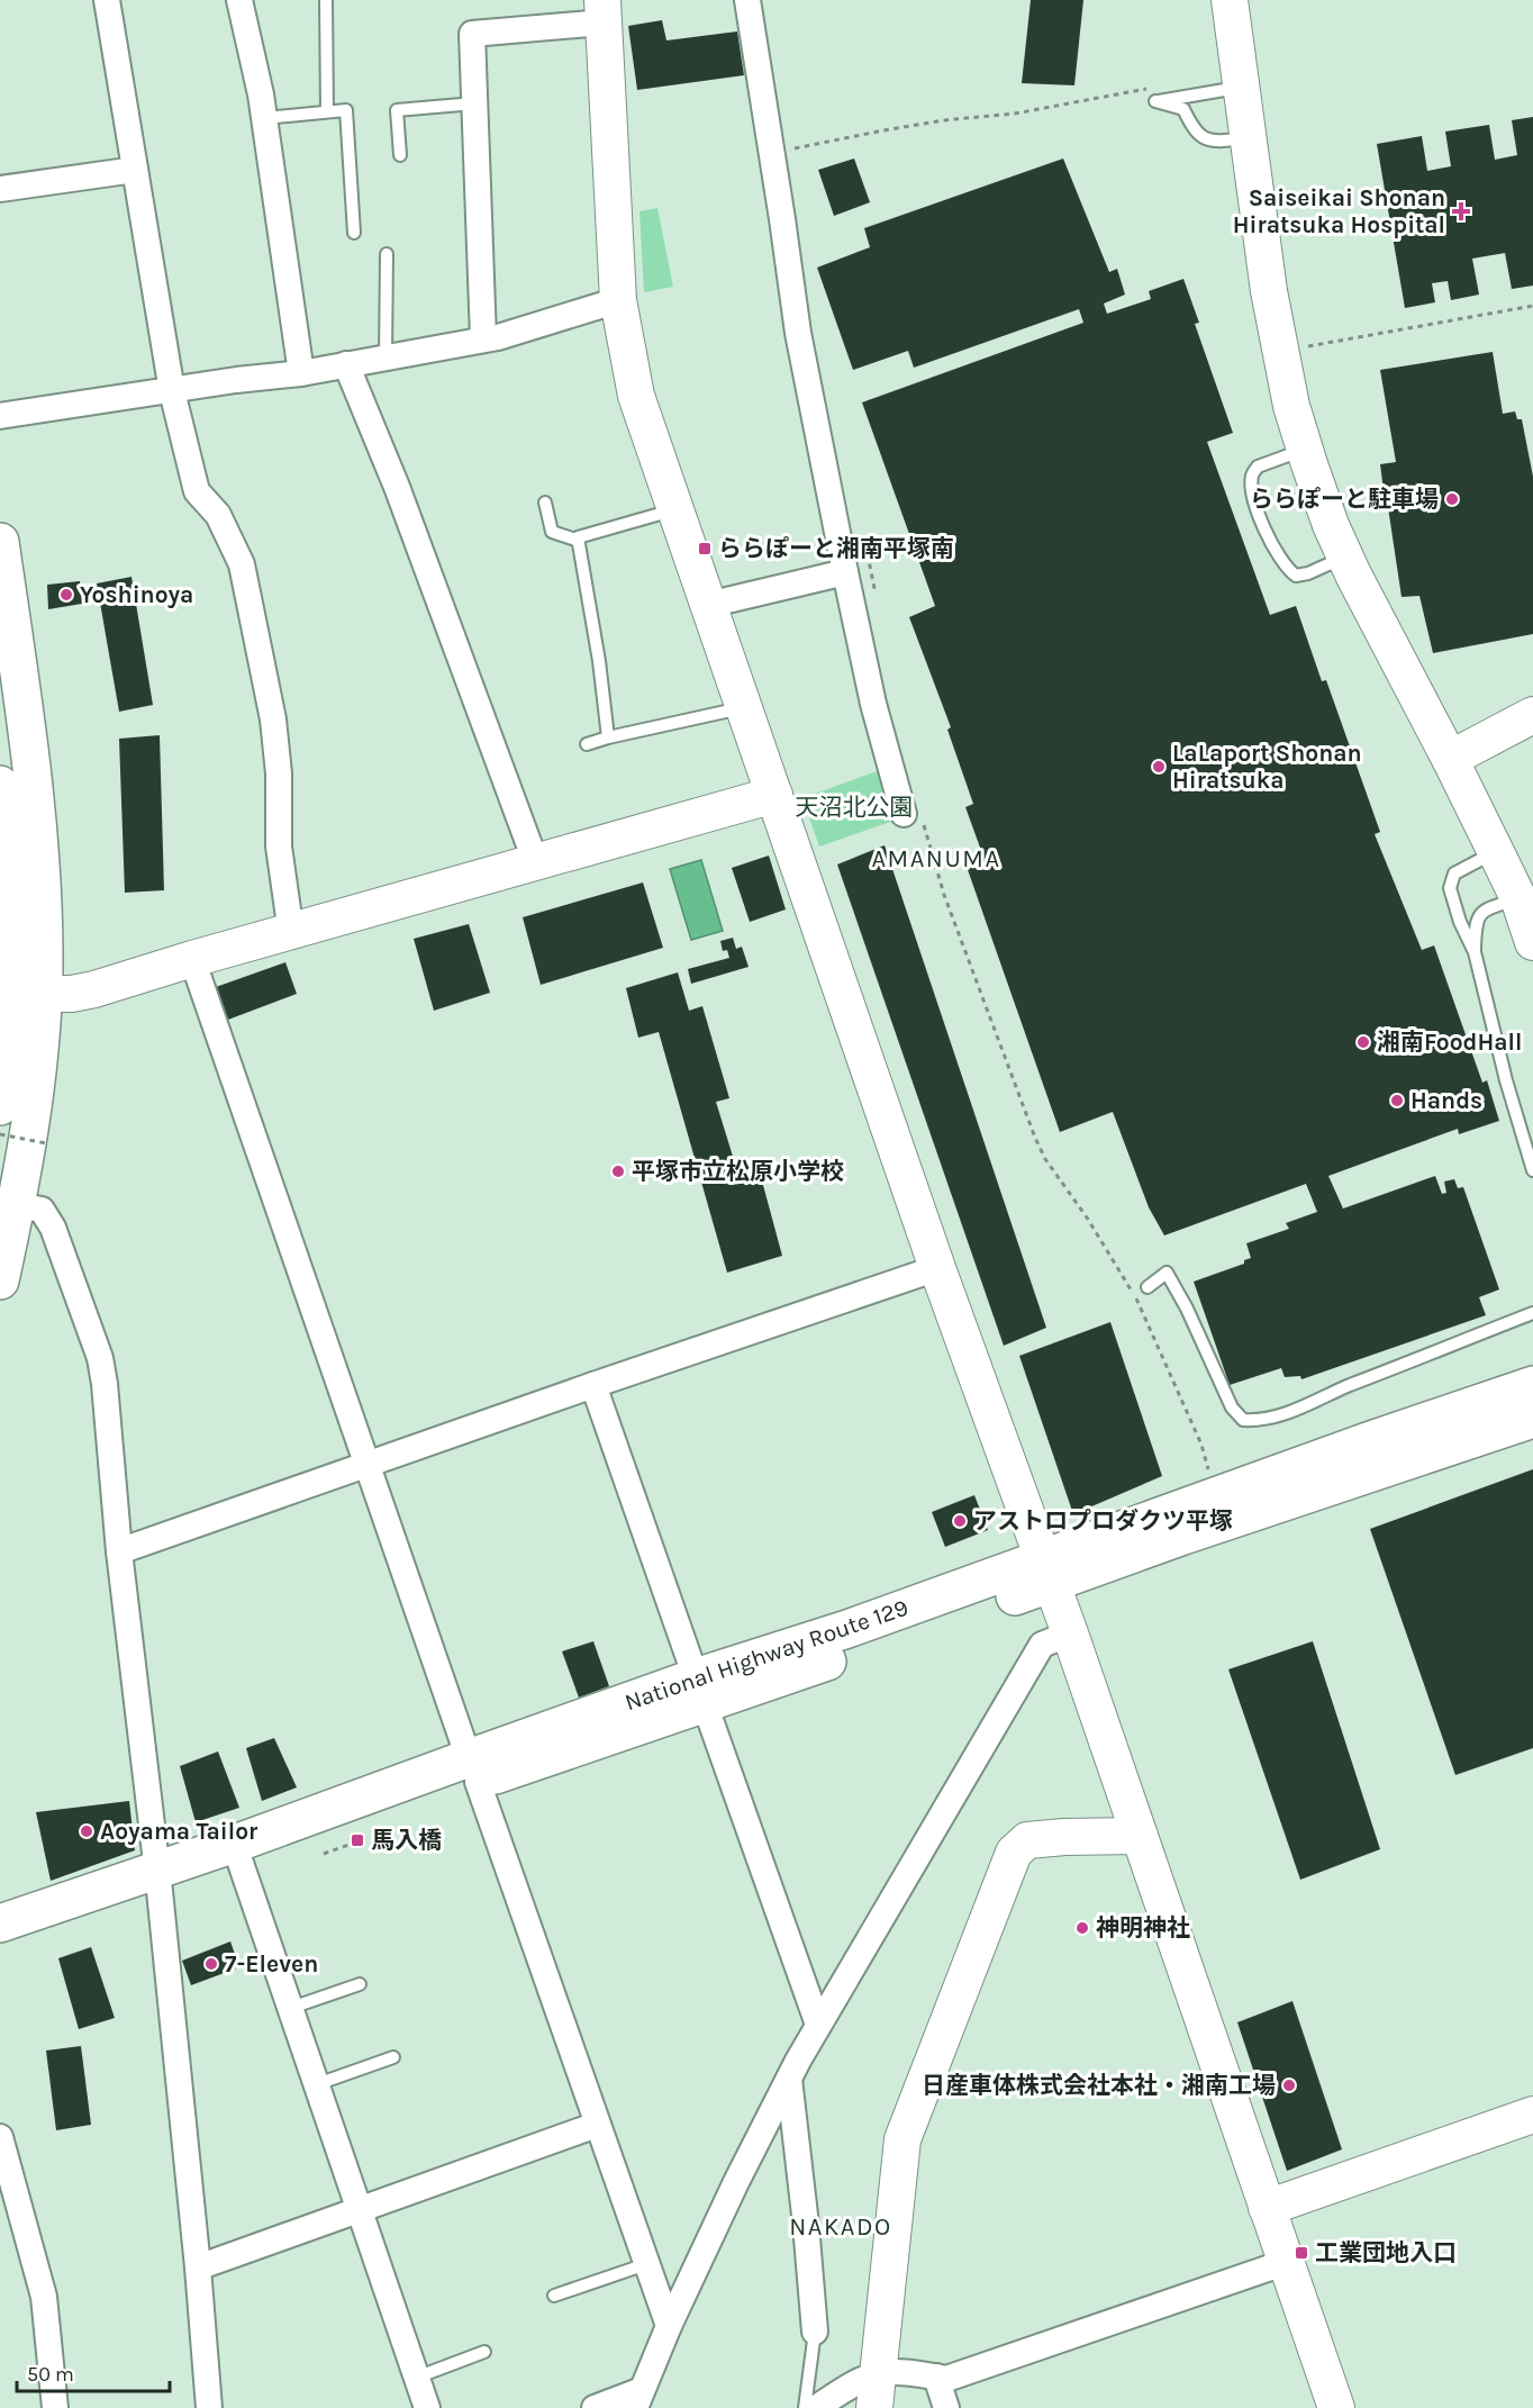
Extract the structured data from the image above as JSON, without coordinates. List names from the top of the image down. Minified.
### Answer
{"streets":{"highway":["National Highway Route 129"]},"districts":["AMANUMA","NAKADO"],"parks":["天沼北公園"],"places":{"health":["Saiseikai Shonan Hiratsuka Hospital"],"other":["ららぽーと駐車場","Yoshinoya","LaLaport Shonan Hiratsuka","湘南FoodHall","Hands","平塚市立松原小学校","アストロプロダクツ平塚","Aoyama Tailor","神明神社","7-Eleven","日産車体株式会社本社・湘南工場"],"transit":["ららぽーと湘南平塚南","馬入橋","工業団地入口"]},"scale_bar":"50 m"}
